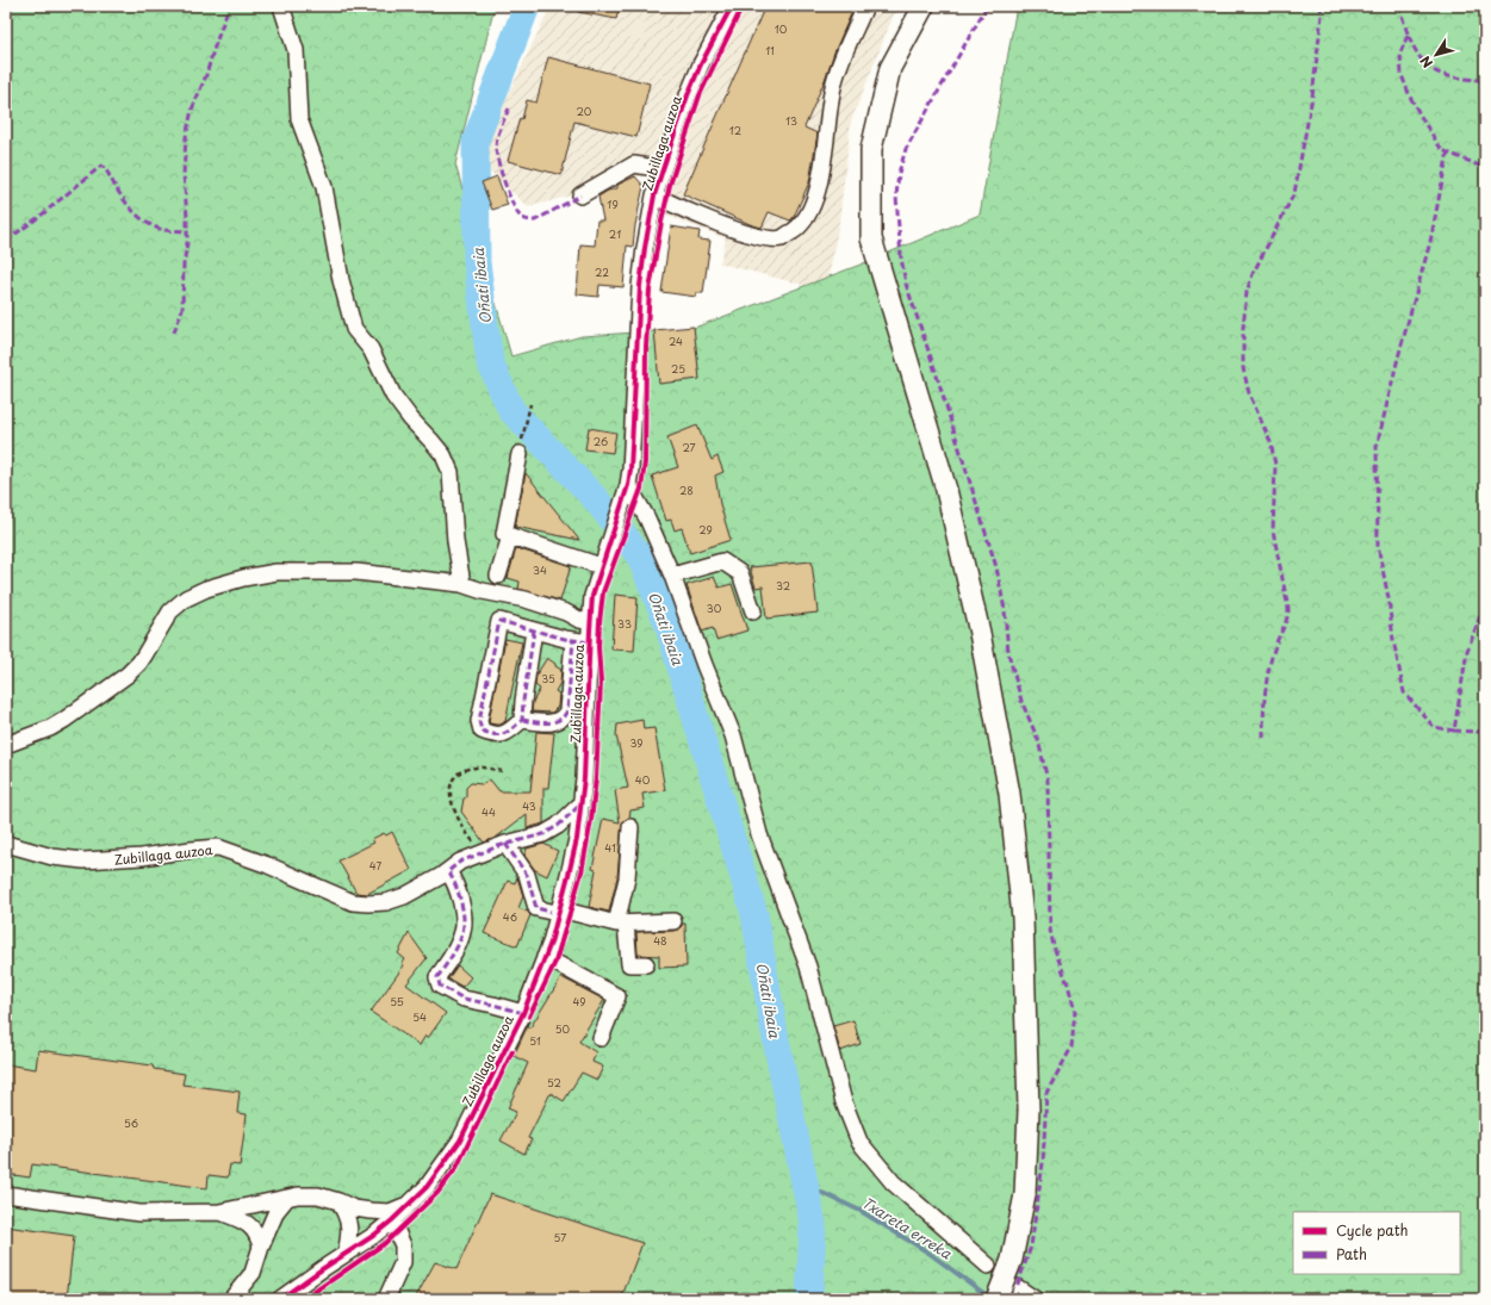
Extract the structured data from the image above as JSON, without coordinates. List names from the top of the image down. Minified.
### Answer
{"streets":{"street":["Zubillaga auzoa"]},"water":["Oñati ibaia","Txareta erreka"],"house_numbers":["10","11","20","13","12","19","21","22","24","25","26","27","28","29","34","32","30","33","35","39","40","43","44","41","47","46","48","55","49","54","50","51","52","56","57"],"legend":["Cycle path","Path"],"north":"bottom left"}
